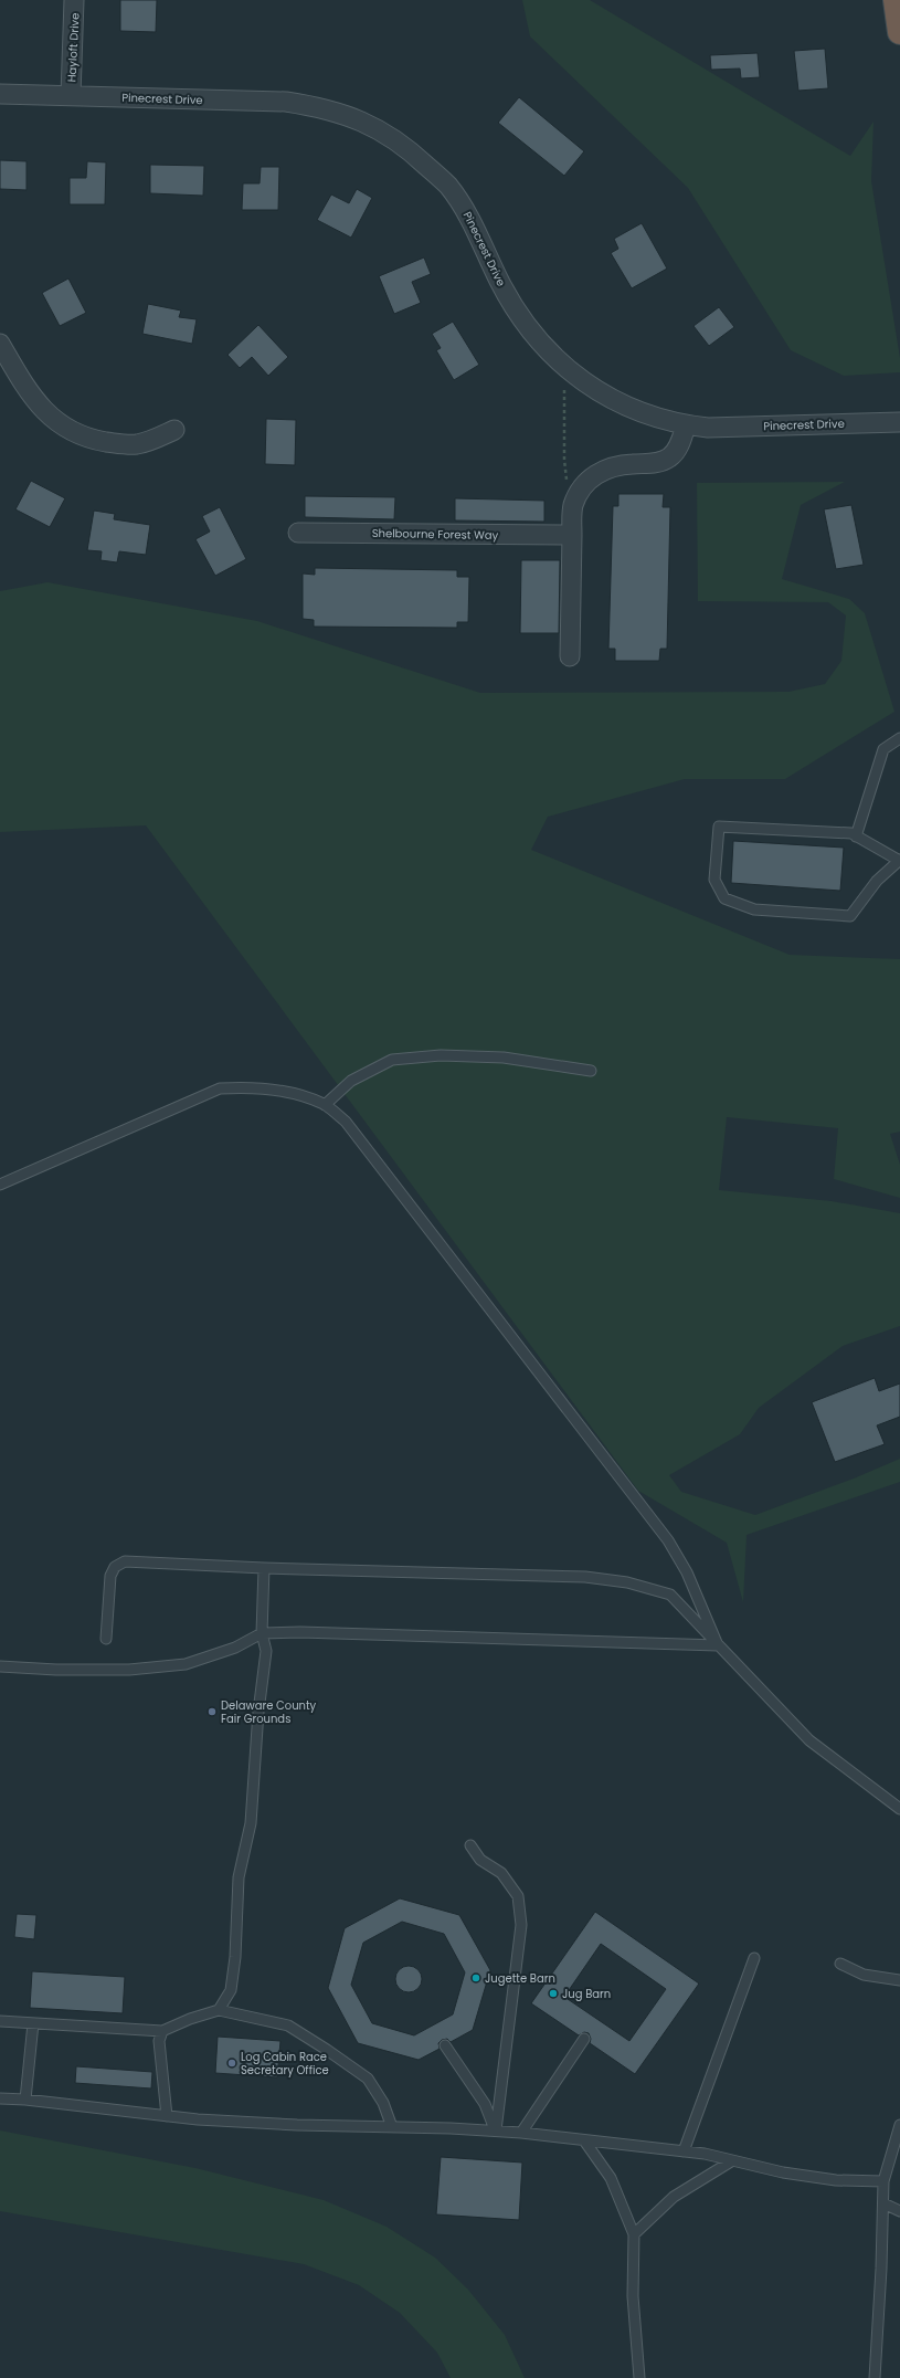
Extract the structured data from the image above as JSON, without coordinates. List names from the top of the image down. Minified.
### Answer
{"streets":{"street":["Hayloft Drive","Pinecrest Drive","Shelbourne Forest Way"]},"crossings":[["Hayloft Drive","Pinecrest Drive"]],"places":["Delaware County Fair Grounds","Jugette Barn","Jug Barn","Log Cabin Race Secretary Office"]}
